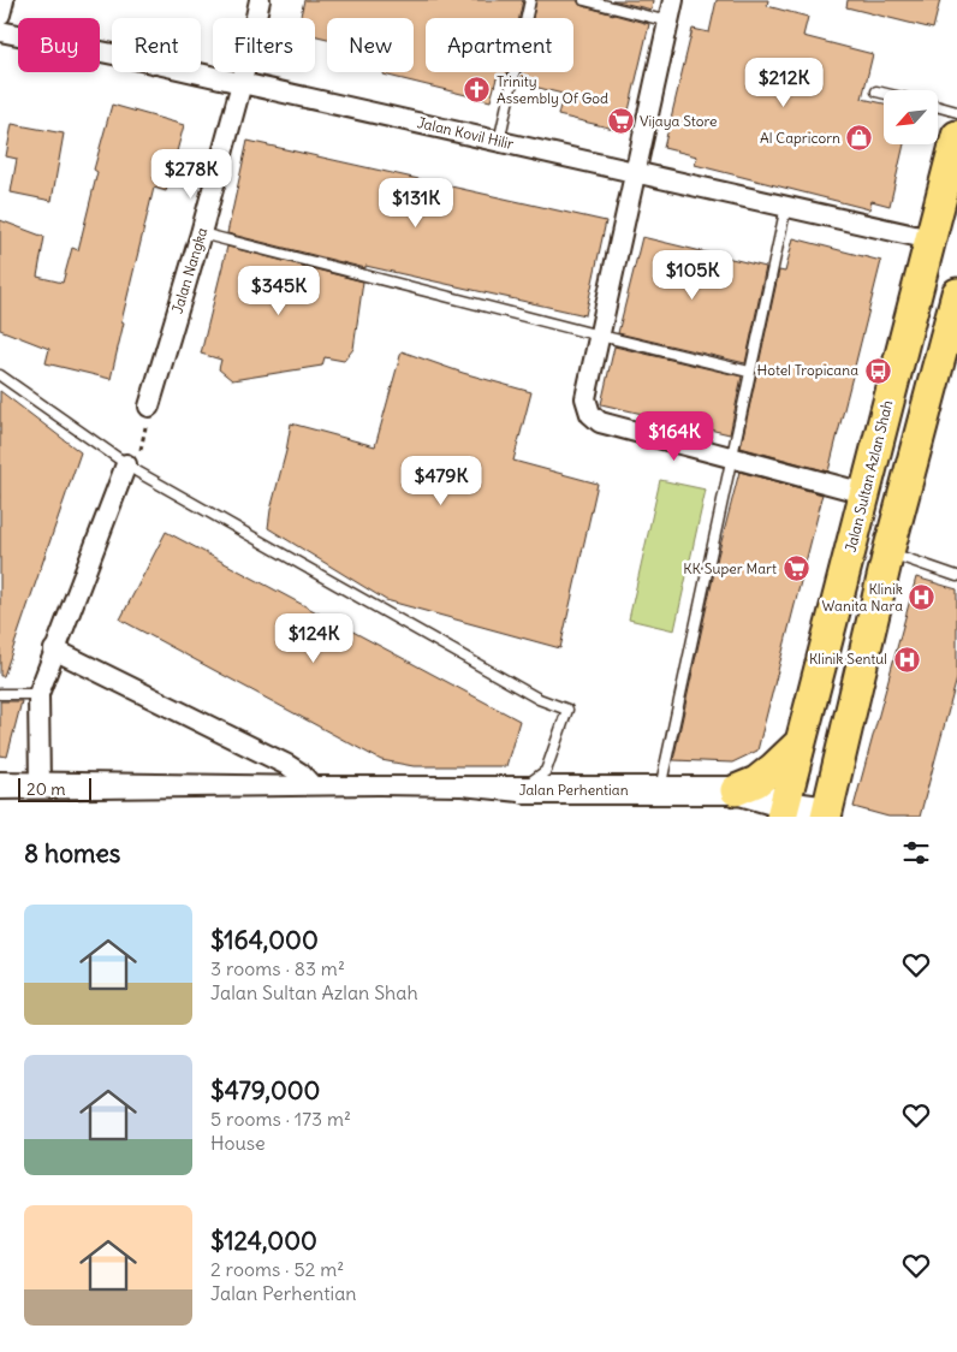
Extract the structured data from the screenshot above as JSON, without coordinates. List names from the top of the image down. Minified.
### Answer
{"streets":{"main road":["Jalan Sultan Azlan Shah"],"street":["Jalan Kovil Hilir","Jalan Nangka","Jalan Perhentian"]},"crossings":[["Jalan Kovil Hilir","Jalan Nangka"],["Jalan Kovil Hilir","Jalan Sultan Azlan Shah"],["Jalan Sultan Azlan Shah","Jalan Perhentian"]],"places":{"church":["Trinity Assembly Of God"],"supermarket":["Vijaya Store","KK Super Mart"],"shop":["Al Capricorn"],"bus stop":["Hotel Tropicana"],"hospital":["Klinik Wanita Nara","Klinik Sentul"]},"scale_bar":"20 m","north":"bottom left","page":{"chip":["Buy","Rent","Filters","New","Apartment"],"price":["$212K","$278K","$131K","$105K","$345K","$164K","$479K","$124K"],"scale":"20 m","heading":"8 homes","list":[{"name":"$164,000","note":"3 rooms · 83 m² · Jalan Sultan Azlan Shah"},{"name":"$479,000","note":"5 rooms · 173 m² · House"},{"name":"$124,000","note":"2 rooms · 52 m² · Jalan Perhentian"}]}}
